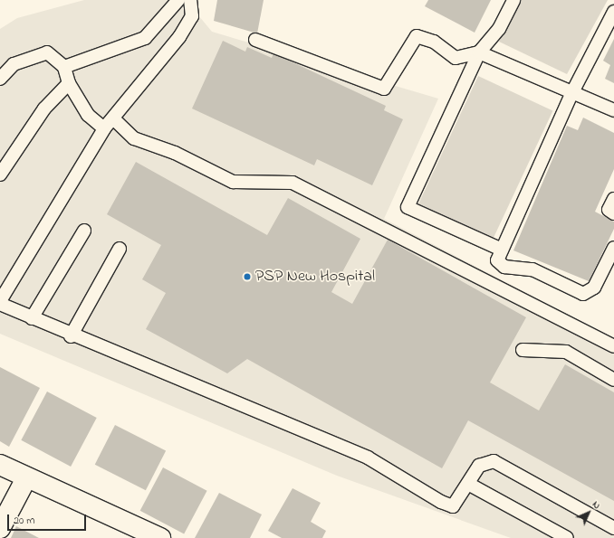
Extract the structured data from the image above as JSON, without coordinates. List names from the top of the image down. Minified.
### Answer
{"places":["PSP New Hospital"],"scale_bar":"20 m","north":"top right"}
